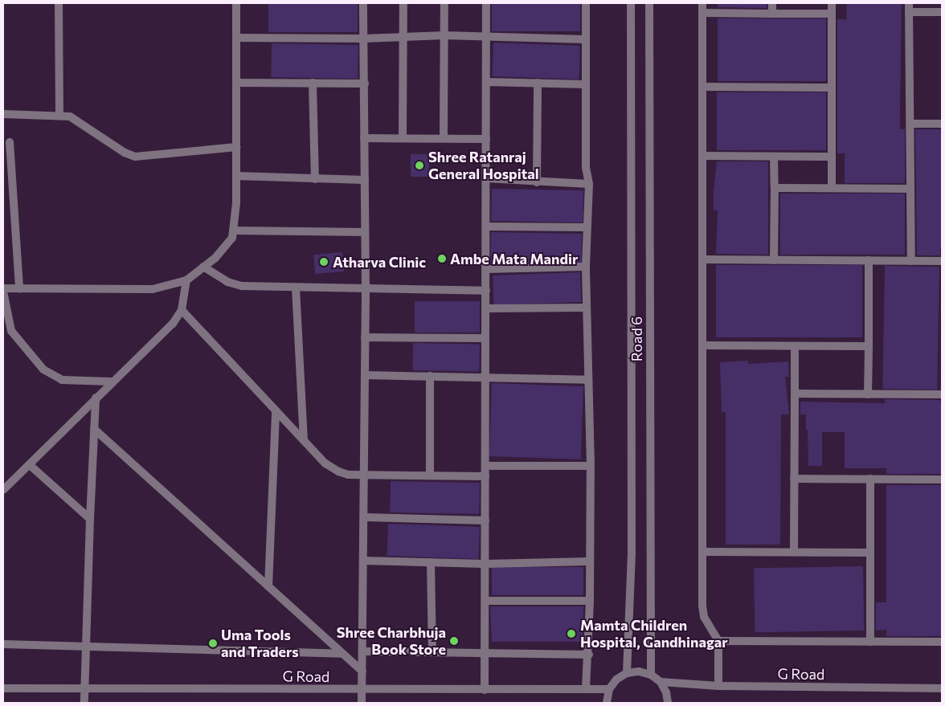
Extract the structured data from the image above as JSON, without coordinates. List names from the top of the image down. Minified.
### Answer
{"streets":{"street":["Road 6","G Road"]},"places":["Shree Ratanraj General Hospital","Ambe Mata Mandir","Atharva Clinic","Mamta Children Hospital, Gandhinagar","Shree Charbhuja Book Store","Uma Tools and Traders"]}
